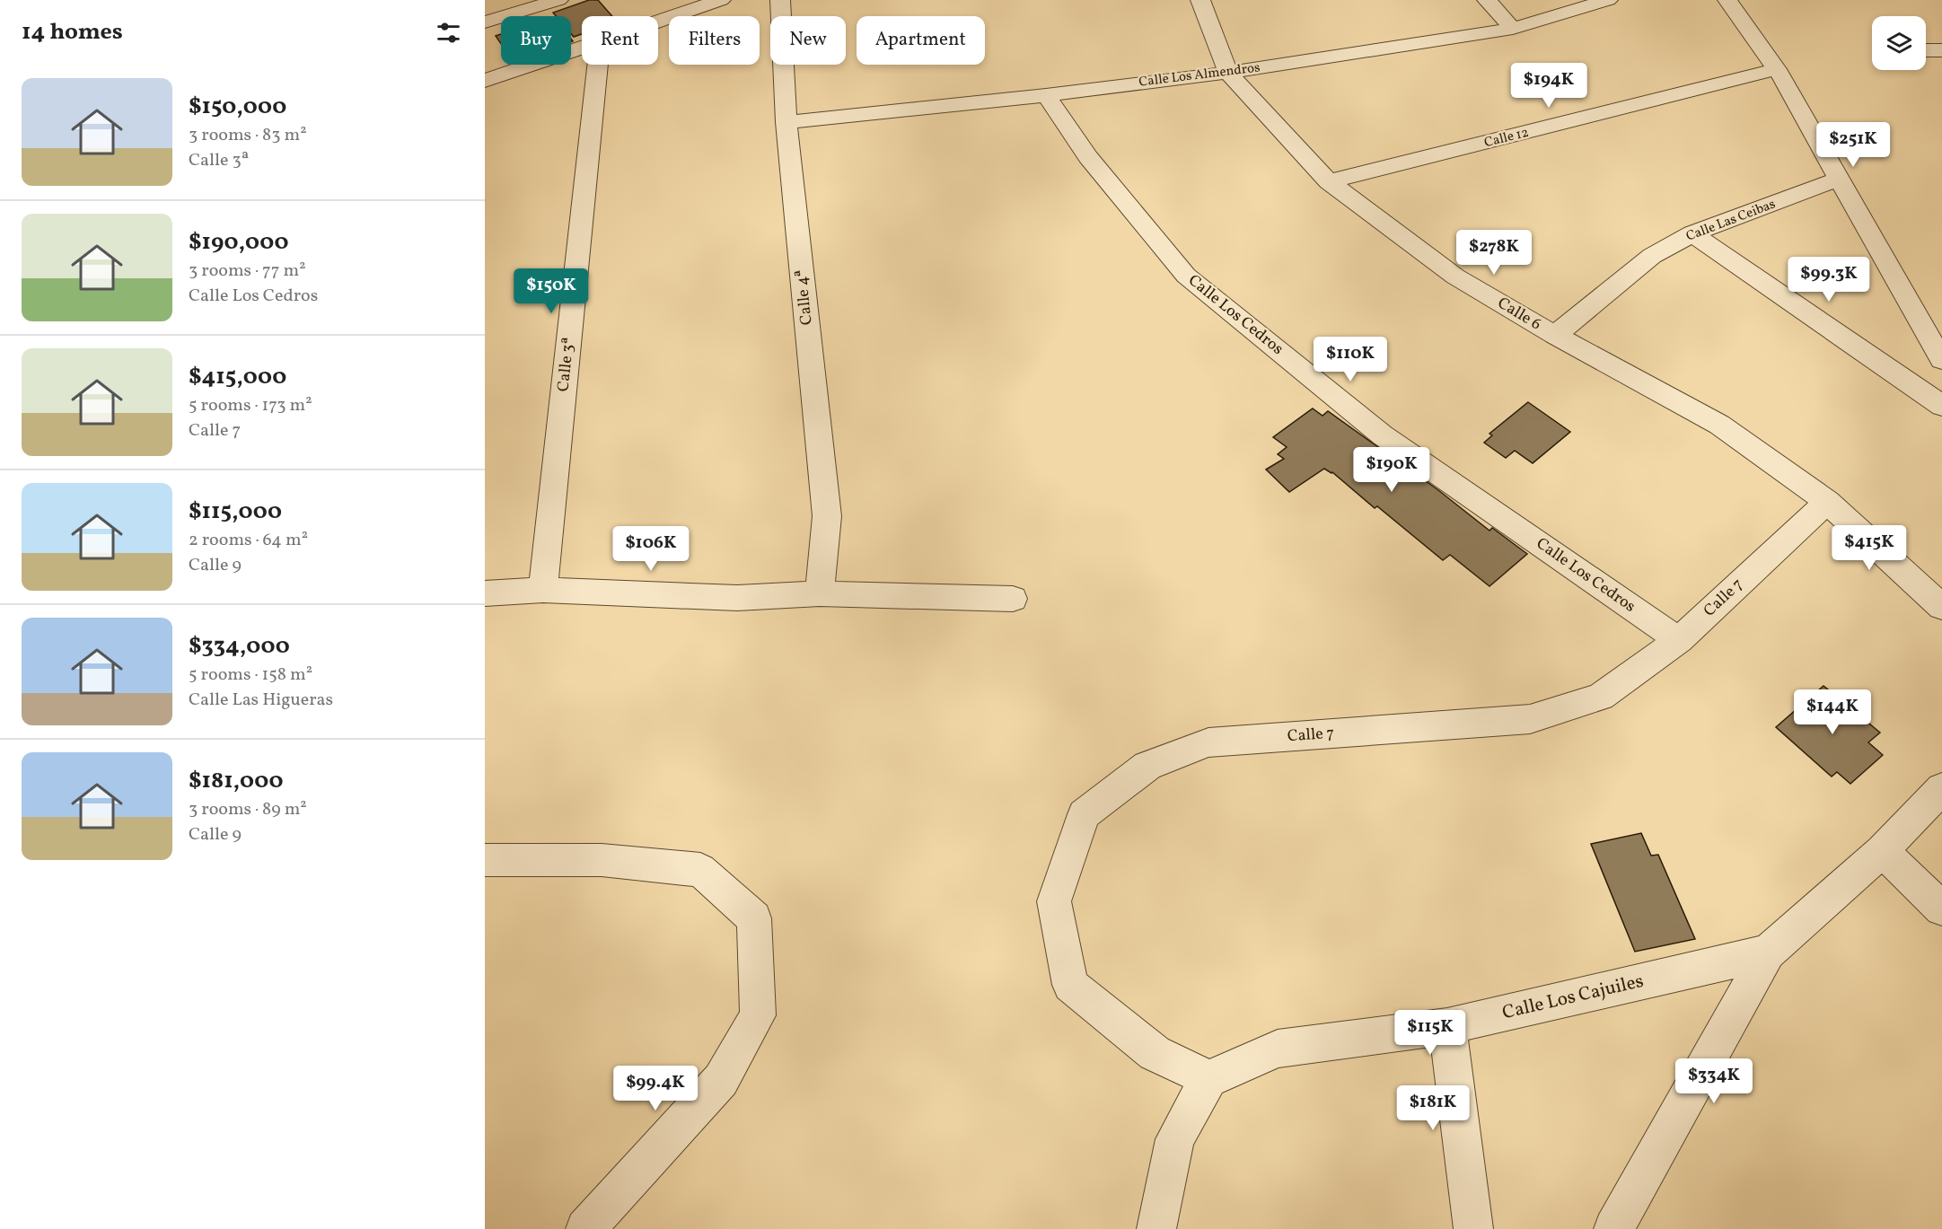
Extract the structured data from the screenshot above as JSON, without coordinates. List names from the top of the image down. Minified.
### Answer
{"streets":{"street":["Calle Los Almendros","Calle 12","Calle Las Ceibas","Calle 4ª","Calle 6","Calle Los Cedros","Calle 3ª","Calle 7","Calle Los Cajuiles"]},"crossings":[["Calle Los Almendros","Calle 4ª"],["Calle Los Almendros","Calle 6"],["Calle Los Almendros","Calle Los Cedros"],["Calle 12","Calle 6"],["Calle Las Ceibas","Calle 6"],["Calle 6","Calle 7"],["Calle Los Cedros","Calle 7"],["Calle 7","Calle Los Cajuiles"]],"page":{"heading":"14 homes","chip":["Buy","Rent","Filters","New","Apartment"],"price":["$194K","$251K","$278K","$99.3K","$150K","$110K","$190K","$415K","$106K","$144K","$115K","$334K","$99.4K","$181K"],"list":[{"name":"$150,000","note":"3 rooms · 83 m² · Calle 3ª"},{"name":"$190,000","note":"3 rooms · 77 m² · Calle Los Cedros"},{"name":"$415,000","note":"5 rooms · 173 m² · Calle 7"},{"name":"$115,000","note":"2 rooms · 64 m² · Calle 9"},{"name":"$334,000","note":"5 rooms · 158 m² · Calle Las Higueras"},{"name":"$181,000","note":"3 rooms · 89 m² · Calle 9"}]}}
